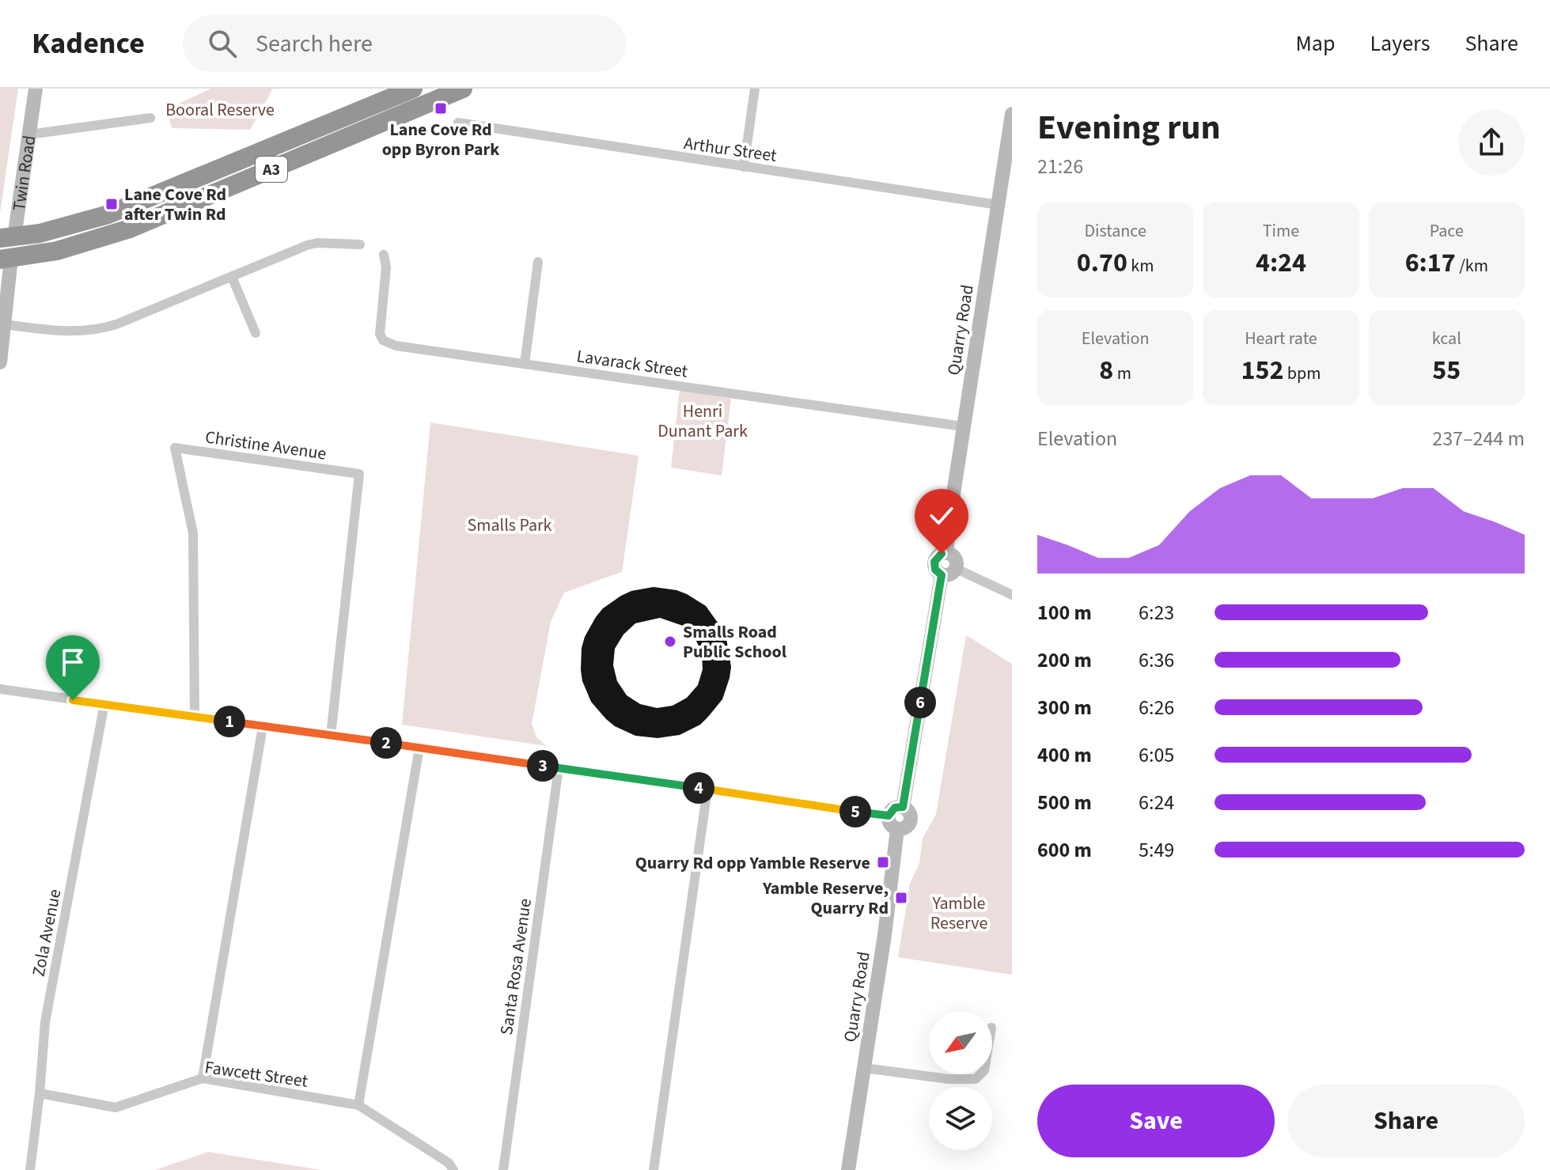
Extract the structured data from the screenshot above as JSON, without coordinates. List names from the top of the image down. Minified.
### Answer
{"streets":{"highway":["A3","Twin Road"],"street":["Arthur Street","Quarry Road","Lavarack Street","Christine Avenue","Zola Avenue","Santa Rosa Avenue","Fawcett Street"]},"crossings":[["Arthur Street","Quarry Road"],["A3","Twin Road"],["Quarry Road","Lavarack Street"],["Zola Avenue","Fawcett Street"]],"parks":["Booral Reserve","Henri Dunant Park","Smalls Park","Yamble Reserve"],"places":{"transit":["Lane Cove Rd opp Byron Park","Lane Cove Rd after Twin Rd","Quarry Rd opp Yamble Reserve","Yamble Reserve, Quarry Rd"],"other":["Smalls Road Public School"]},"north":"bottom left","page":{"header":"Kadence","search":"Search here","nav":["Map","Layers","Share"],"heading":["Evening run","21:26"],"stats":[["Distance","0.70 km"],["Time","4:24"],["Pace","6:17 /km"],["Elevation","8 m"],["Heart rate","152 bpm"],["kcal","55"]],"chart":["Elevation","237–244 m"],"list":[{"name":"100 m","note":"6:23"},{"name":"200 m","note":"6:36"},{"name":"300 m","note":"6:26"},{"name":"400 m","note":"6:05"},{"name":"500 m","note":"6:24"},{"name":"600 m","note":"5:49"}],"pins":["6","1","2","3","4","5"],"buttons":["Save","Share"]}}
